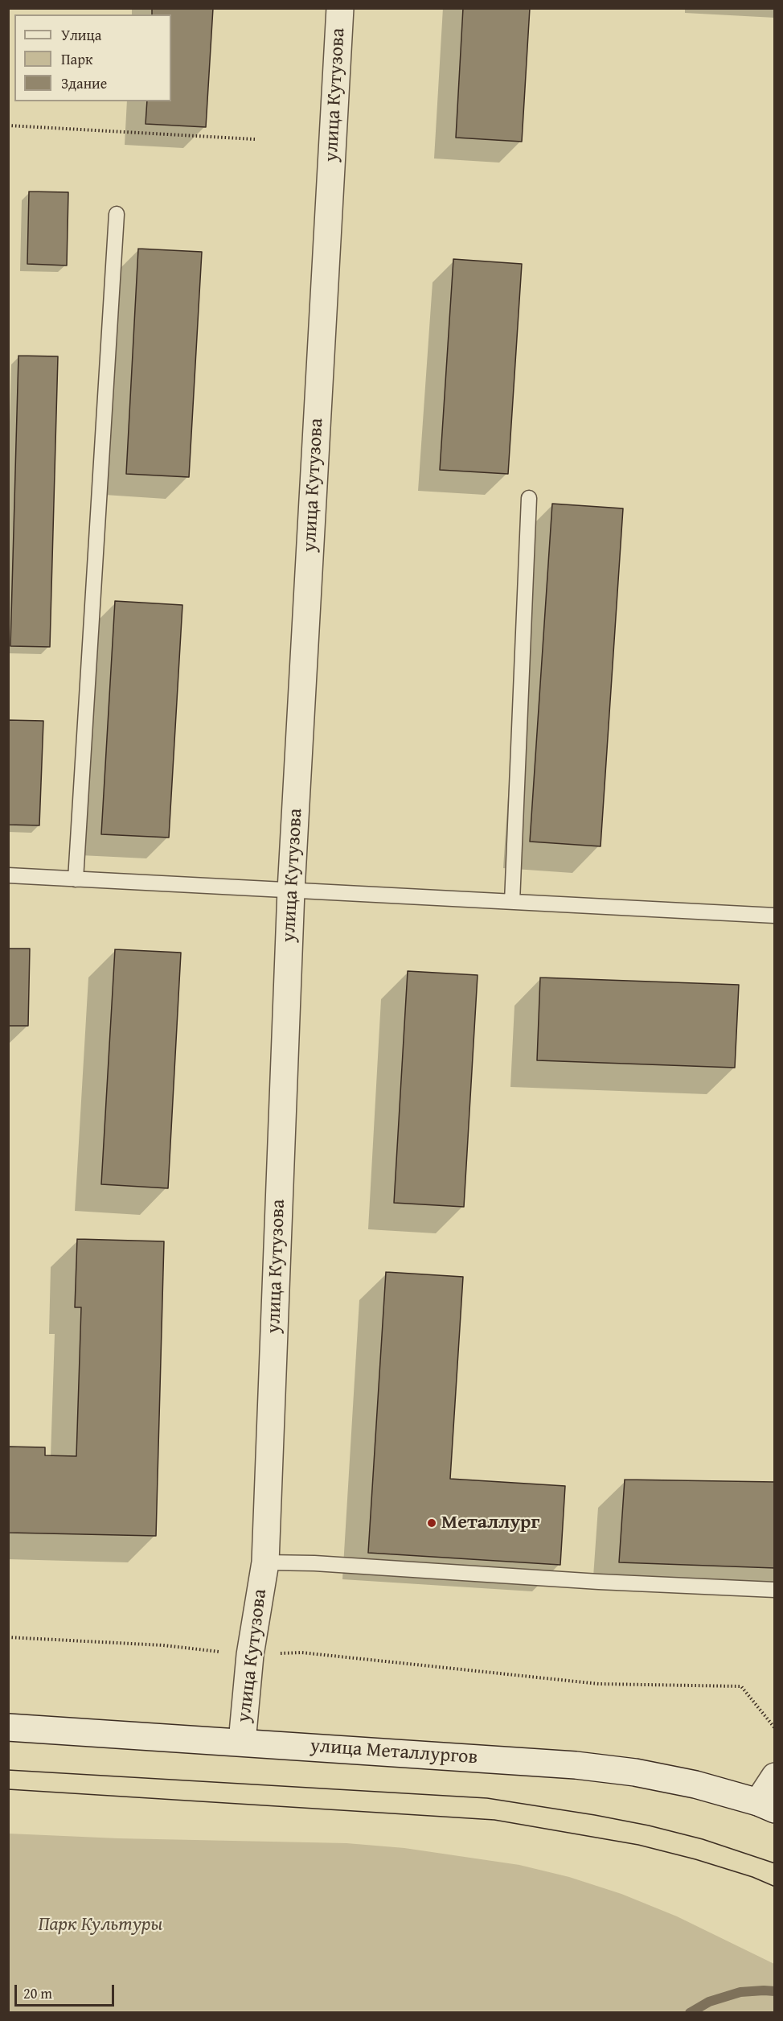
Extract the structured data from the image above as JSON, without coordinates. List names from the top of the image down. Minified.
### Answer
{"streets":{"street":["улица Кутузова","улица Металлургов"]},"crossings":[["улица Кутузова","улица Металлургов"]],"parks":["Парк Культуры"],"places":["Металлург"],"legend":["Улица","Парк","Здание"],"scale_bar":"20 m"}
